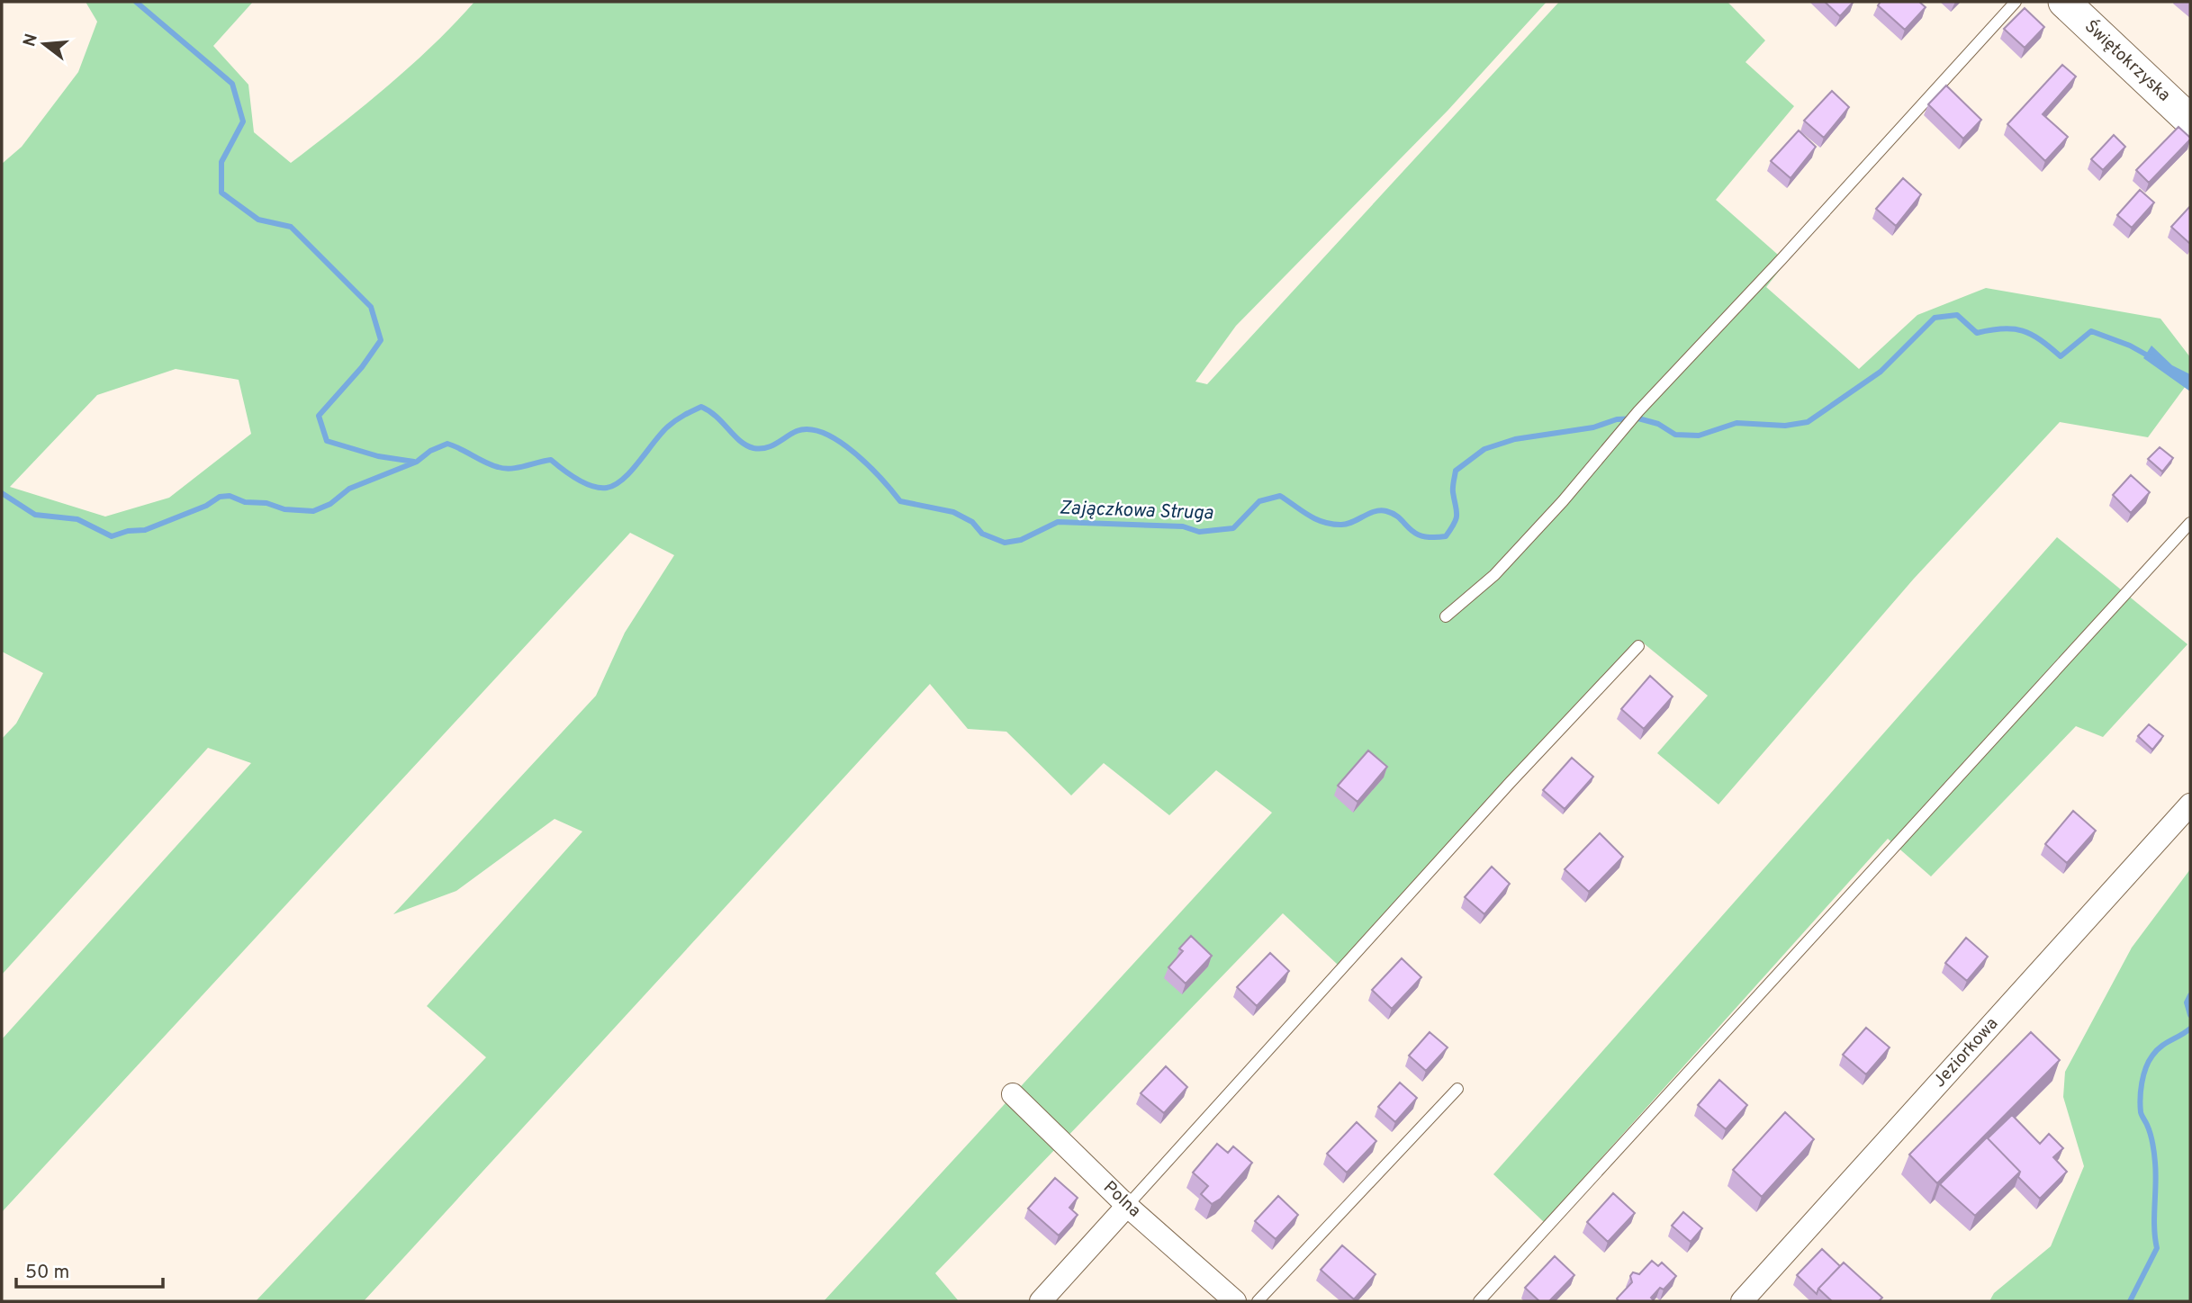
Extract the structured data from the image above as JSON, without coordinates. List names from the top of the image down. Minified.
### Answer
{"streets":{"street":["Świętokrzyska","Jeziorkowa","Polna"]},"water":["Zajączkowa Struga"],"scale_bar":"50 m","north":"left"}
